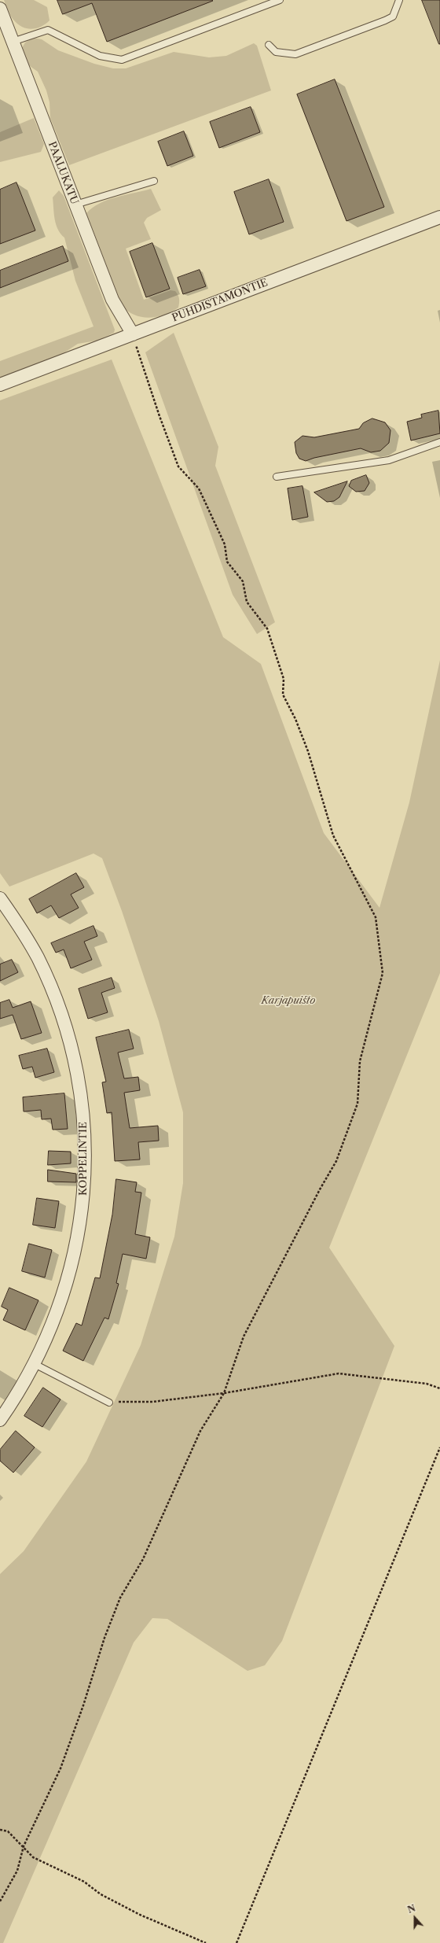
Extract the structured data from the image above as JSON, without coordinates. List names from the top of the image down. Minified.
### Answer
{"streets":{"street":["PAALUKATU","PUHDISTAMONTIE","KOPPELINTIE"]},"crossings":[["PAALUKATU","PUHDISTAMONTIE"]],"parks":["Karjapuisto"],"north":"top"}
